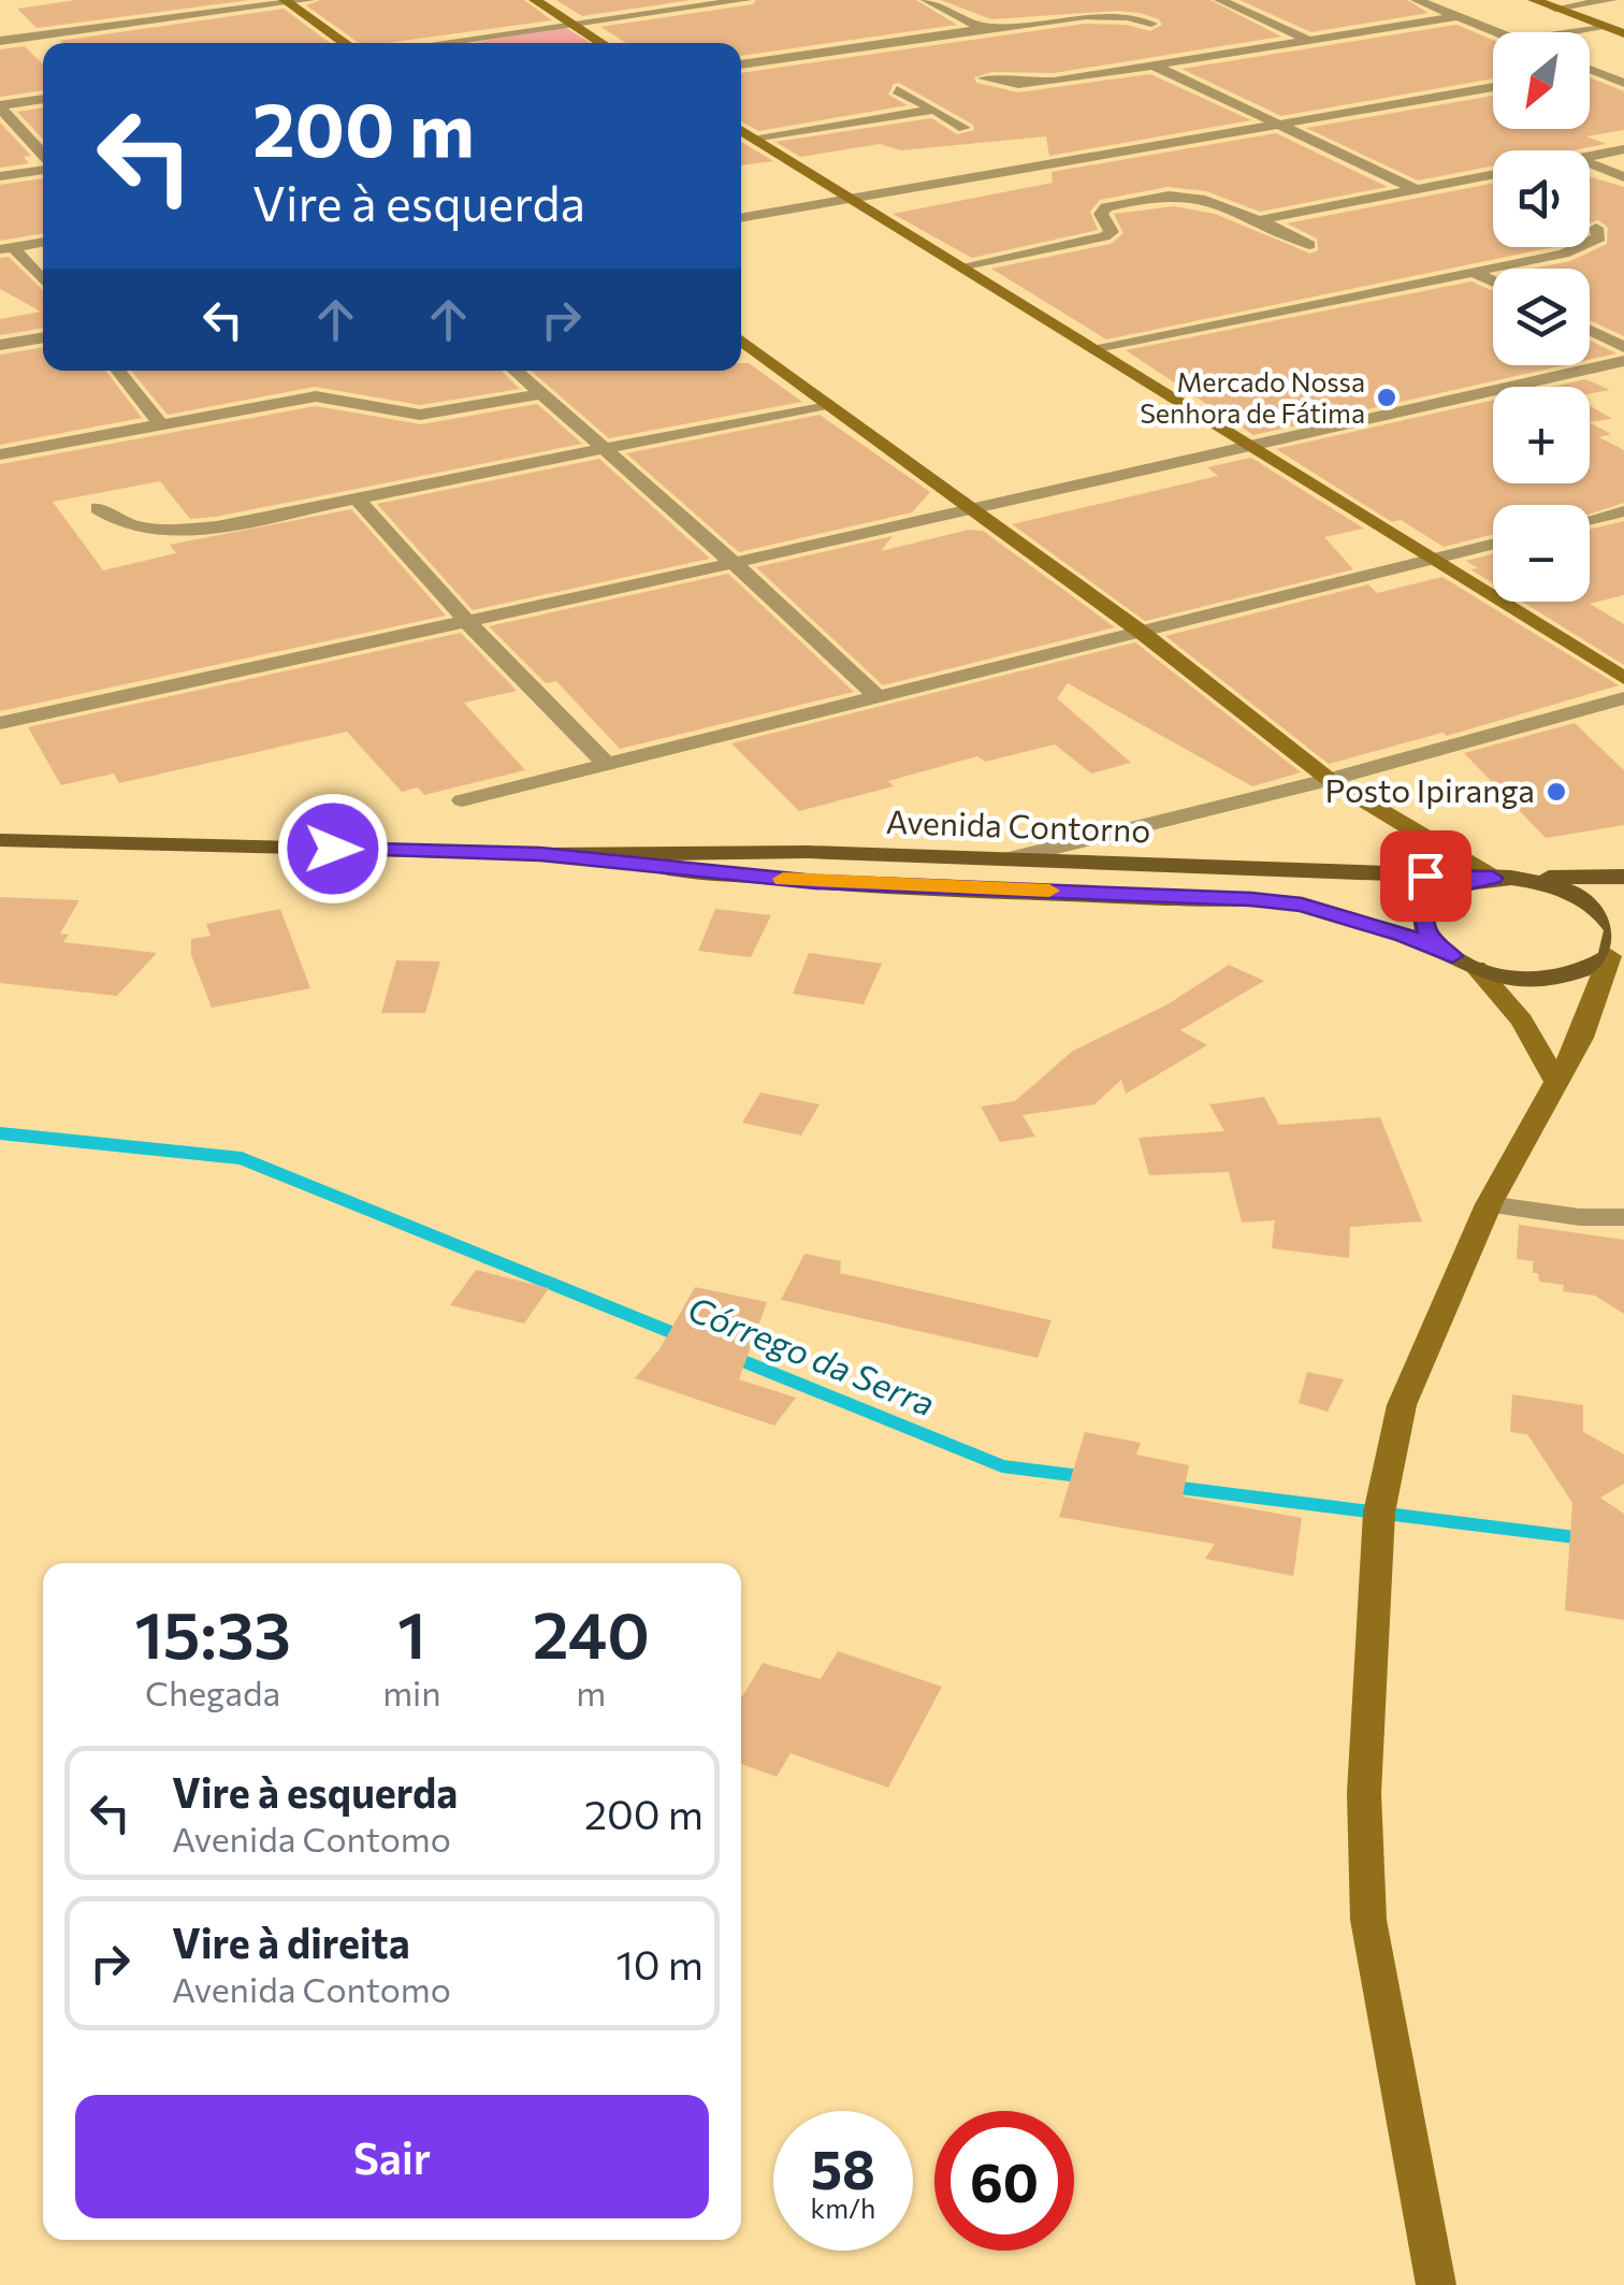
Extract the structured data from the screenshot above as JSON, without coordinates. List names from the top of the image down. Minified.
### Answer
{"streets":{"main road":["Avenida Contorno"]},"water":["Córrego da Serra"],"places":["Mercado Nossa Senhora de Fátima","Posto Ipiranga"],"north":"bottom left","page":{"map_buttons":["+","−"],"turn":["200 m","Vire à esquerda"],"eta":["15:33","Chegada","1","min","240","m"],"list":[{"name":"Vire à esquerda","note":"Avenida Contomo","value":"200 m"},{"name":"Vire à direita","note":"Avenida Contomo","value":"10 m"}],"buttons":"Sair","speed":"58 km/h","limit":"60"}}
